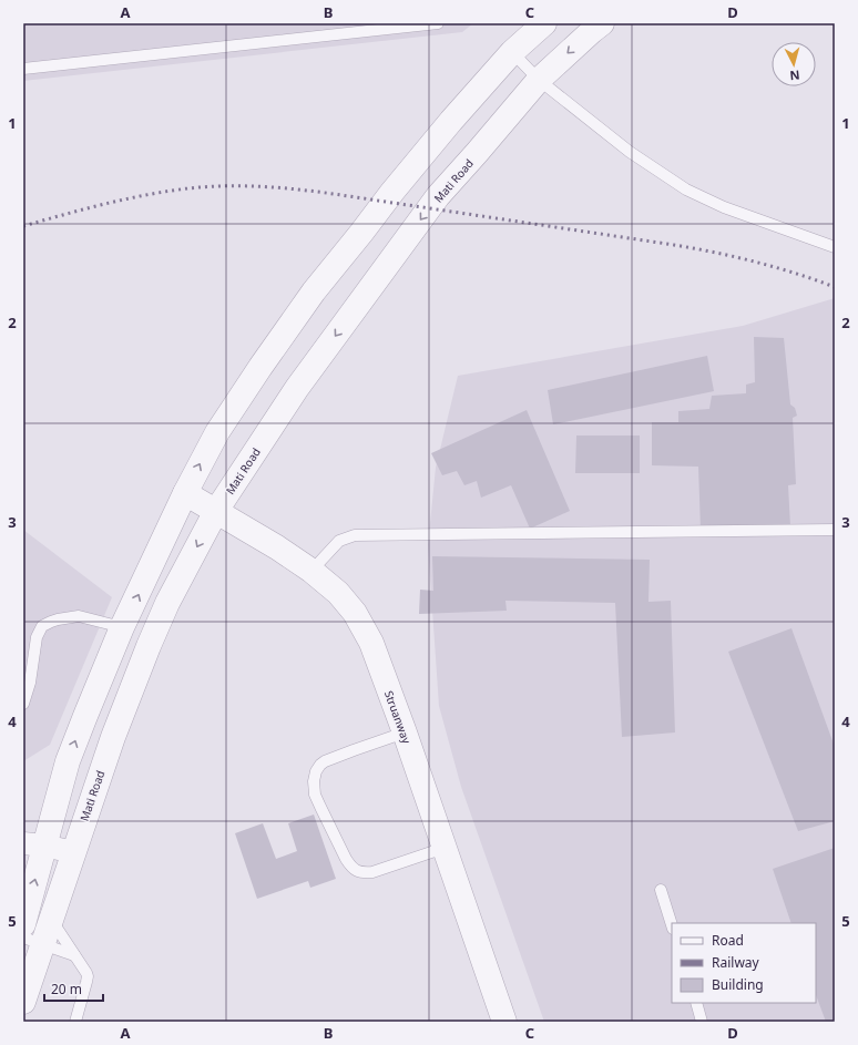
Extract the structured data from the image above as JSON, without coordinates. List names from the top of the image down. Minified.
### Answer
{"streets":{"street":["Mati Road","Struanway"]},"crossings":[["Mati Road","Struanway"]],"legend":["Road","Railway","Building"],"scale_bar":"20 m","north":"bottom","grid":{"columns":["A","B","C","D"],"rows":["1","2","3","4","5"]}}
